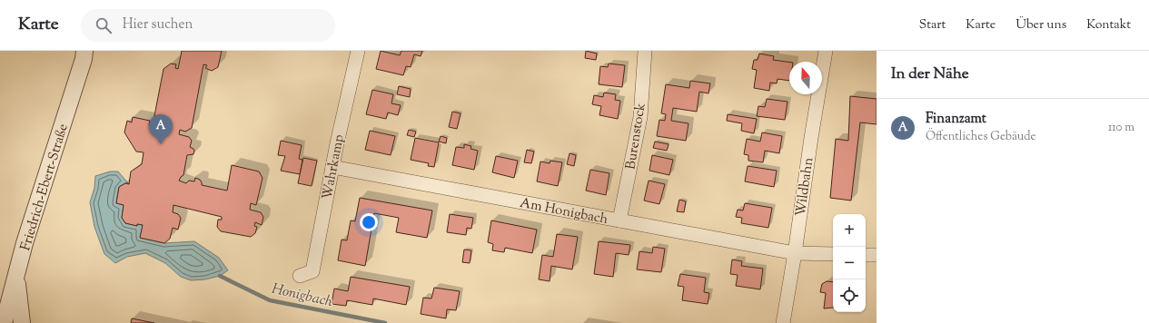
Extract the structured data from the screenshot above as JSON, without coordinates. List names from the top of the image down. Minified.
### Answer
{"streets":{"street":["Burenstock","Wahrkamp","Friedrich-Ebert-Straße","Wildbahn","Am Honigbach"]},"crossings":[["Burenstock","Am Honigbach"],["Wahrkamp","Am Honigbach"],["Wildbahn","Am Honigbach"]],"water":["Honigbach"],"north":"top","page":{"header":"Karte","search":"Hier suchen","nav":["Start","Karte","Über uns","Kontakt"],"heading":"In der Nähe","list":[{"mark":"A","name":"Finanzamt","note":"Öffentliches Gebäude","value":"110 m"}],"pins":"A","map_buttons":["+","−"]}}
